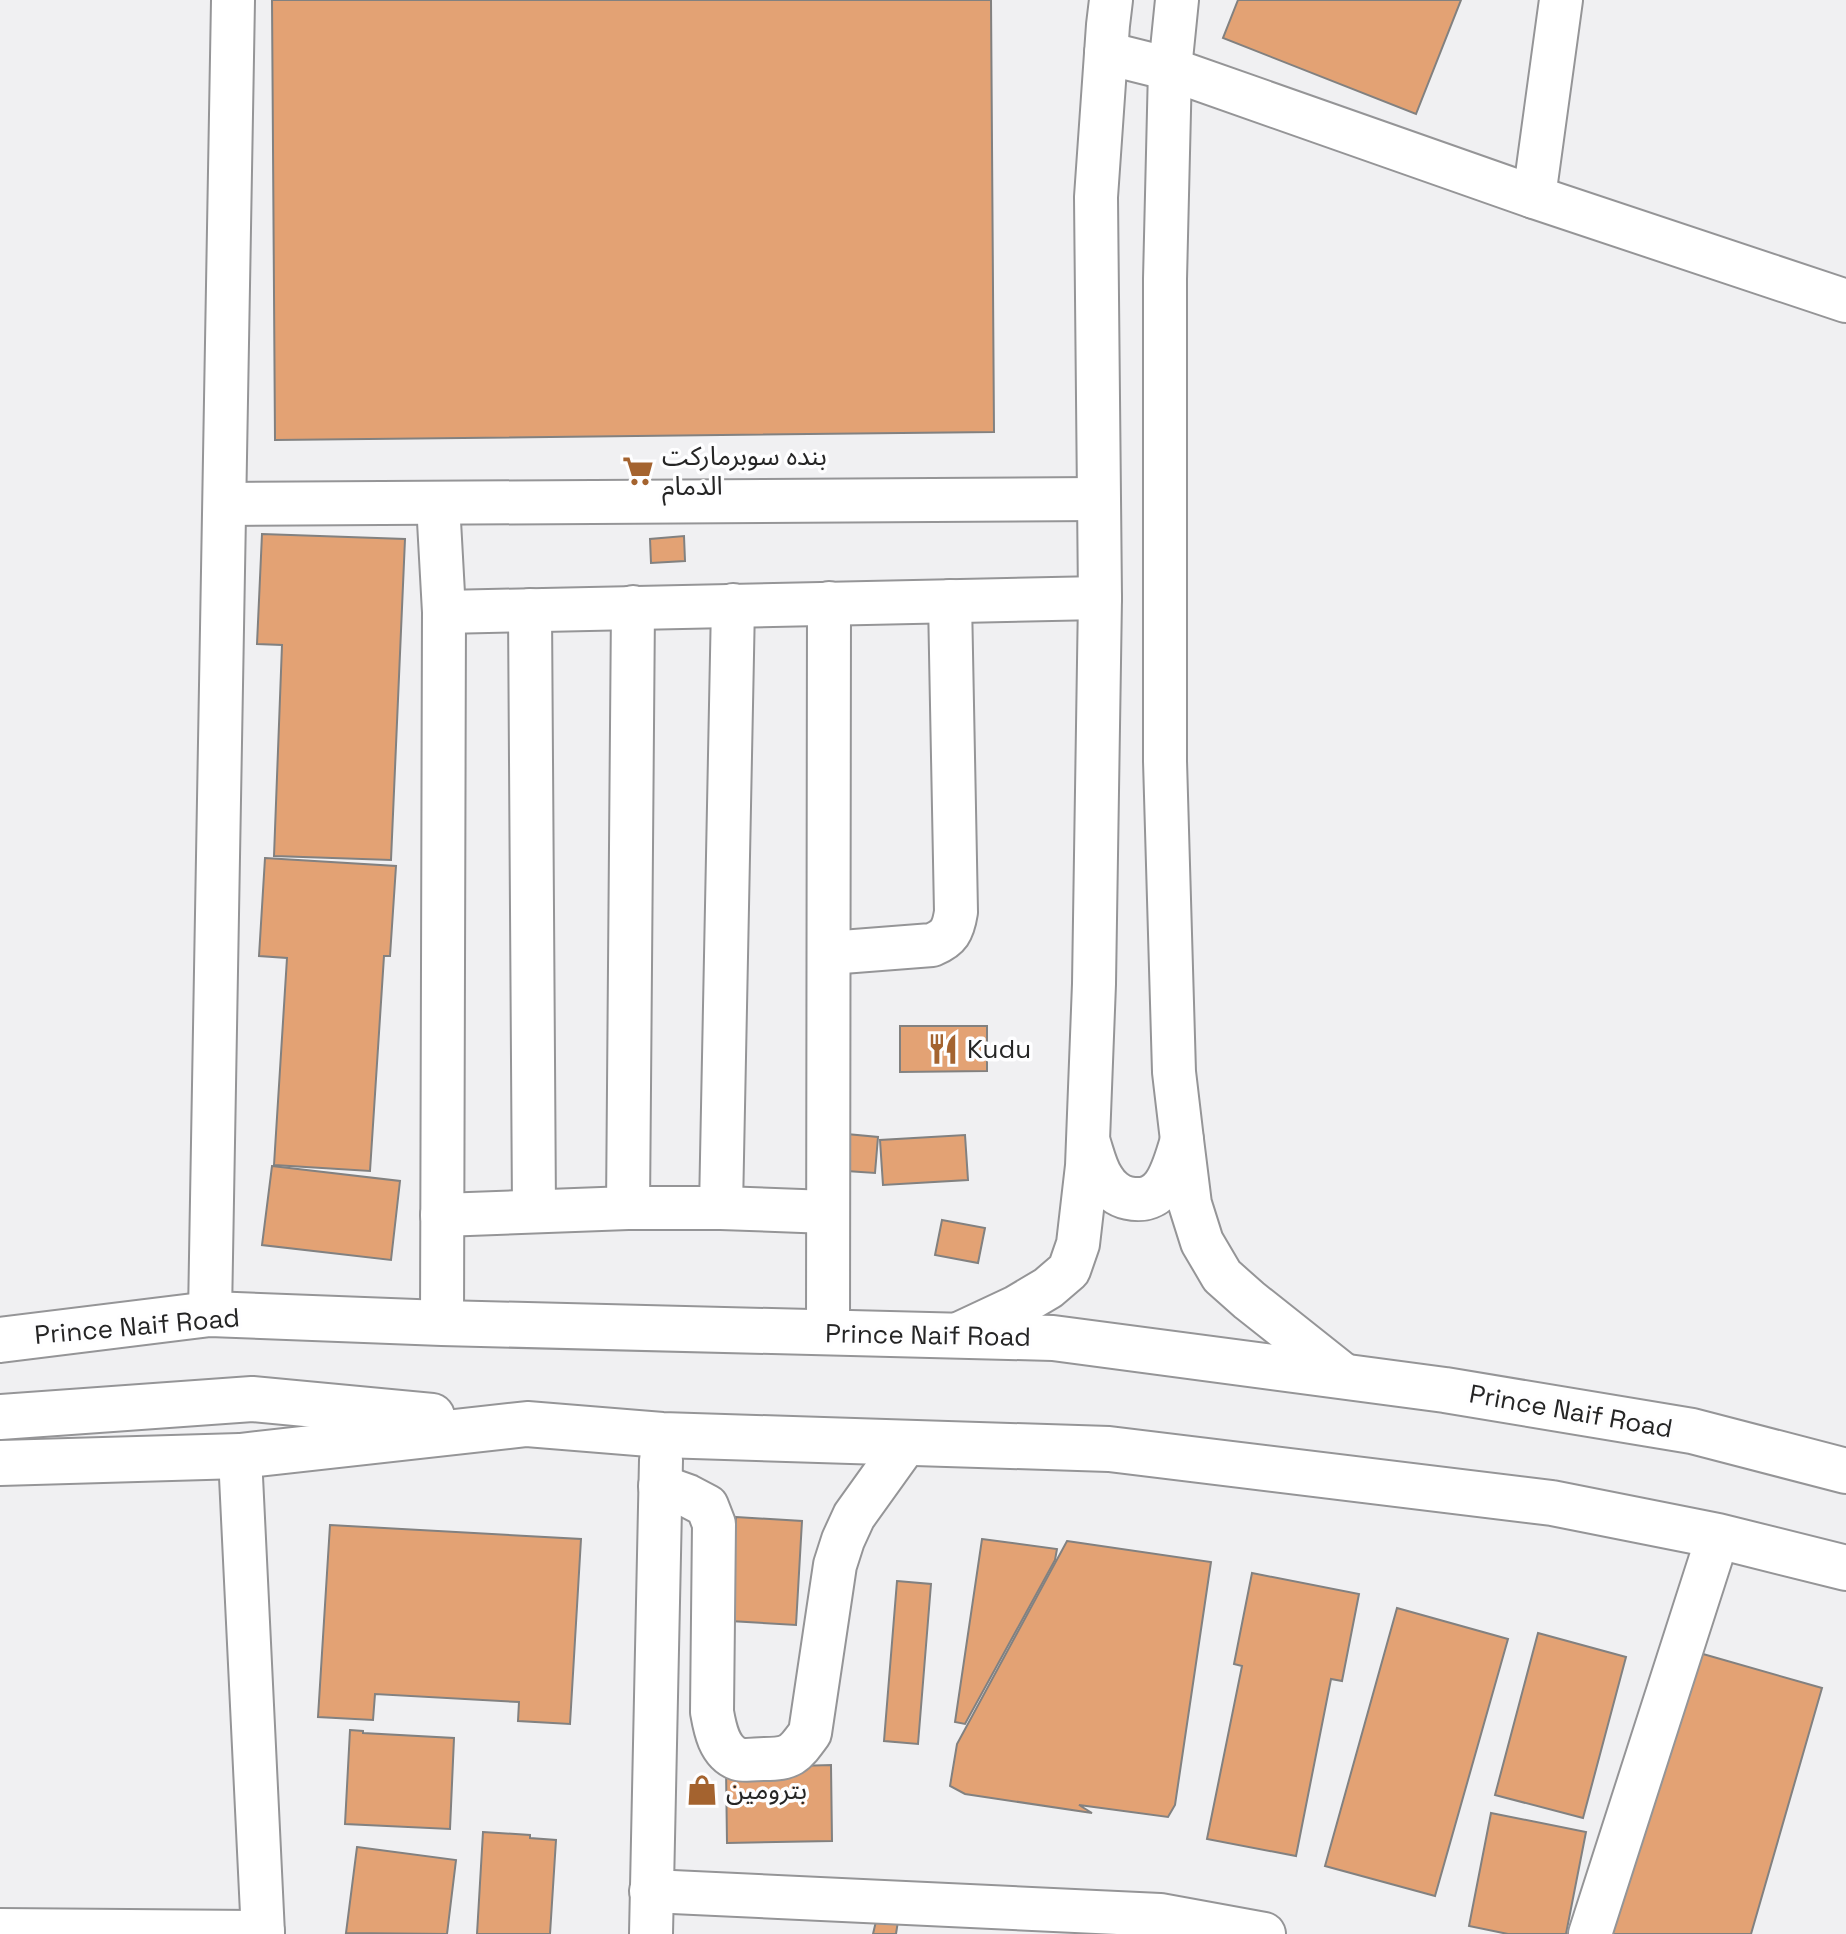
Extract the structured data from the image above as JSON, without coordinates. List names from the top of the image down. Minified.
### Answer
{"streets":{"main road":["Prince Naif Road"]},"places":{"supermarket":["بنده سوبرماركت الدمام"],"restaurant":["Kudu"],"shop":["بترومين"]}}
